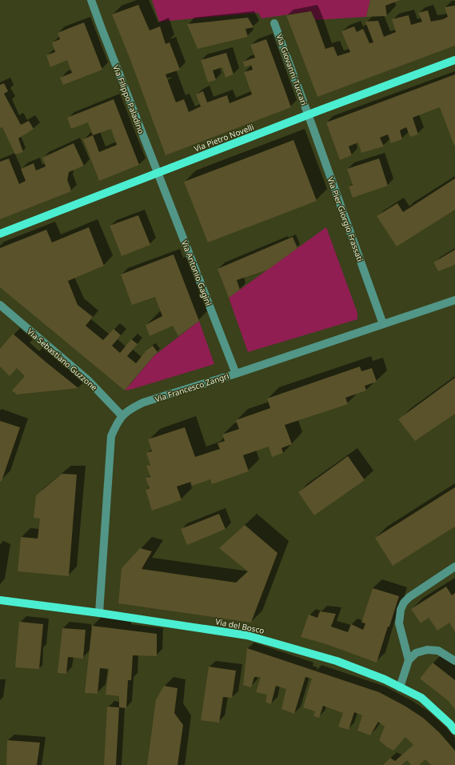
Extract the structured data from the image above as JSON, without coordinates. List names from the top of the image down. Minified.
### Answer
{"streets":{"main road":["Via Pietro Novelli","Via del Bosco"],"street":["Via Giovanni Tuccari","Via Filippo Paladino","Via Pier Giorgio Frassati","Via Antonio Gagini","Via Sebastiano Guzzone","Via Francesco Zangrì"]},"crossings":[["Via Giovanni Tuccari","Via Pietro Novelli"],["Via Giovanni Tuccari","Via Pier Giorgio Frassati"],["Via Filippo Paladino","Via Pietro Novelli"],["Via Filippo Paladino","Via Antonio Gagini"],["Via Pietro Novelli","Via Pier Giorgio Frassati"],["Via Pietro Novelli","Via Antonio Gagini"],["Via Pier Giorgio Frassati","Via Francesco Zangrì"],["Via Antonio Gagini","Via Francesco Zangrì"],["Via Sebastiano Guzzone","Via Francesco Zangrì"],["Via Francesco Zangrì","Via del Bosco"]]}
